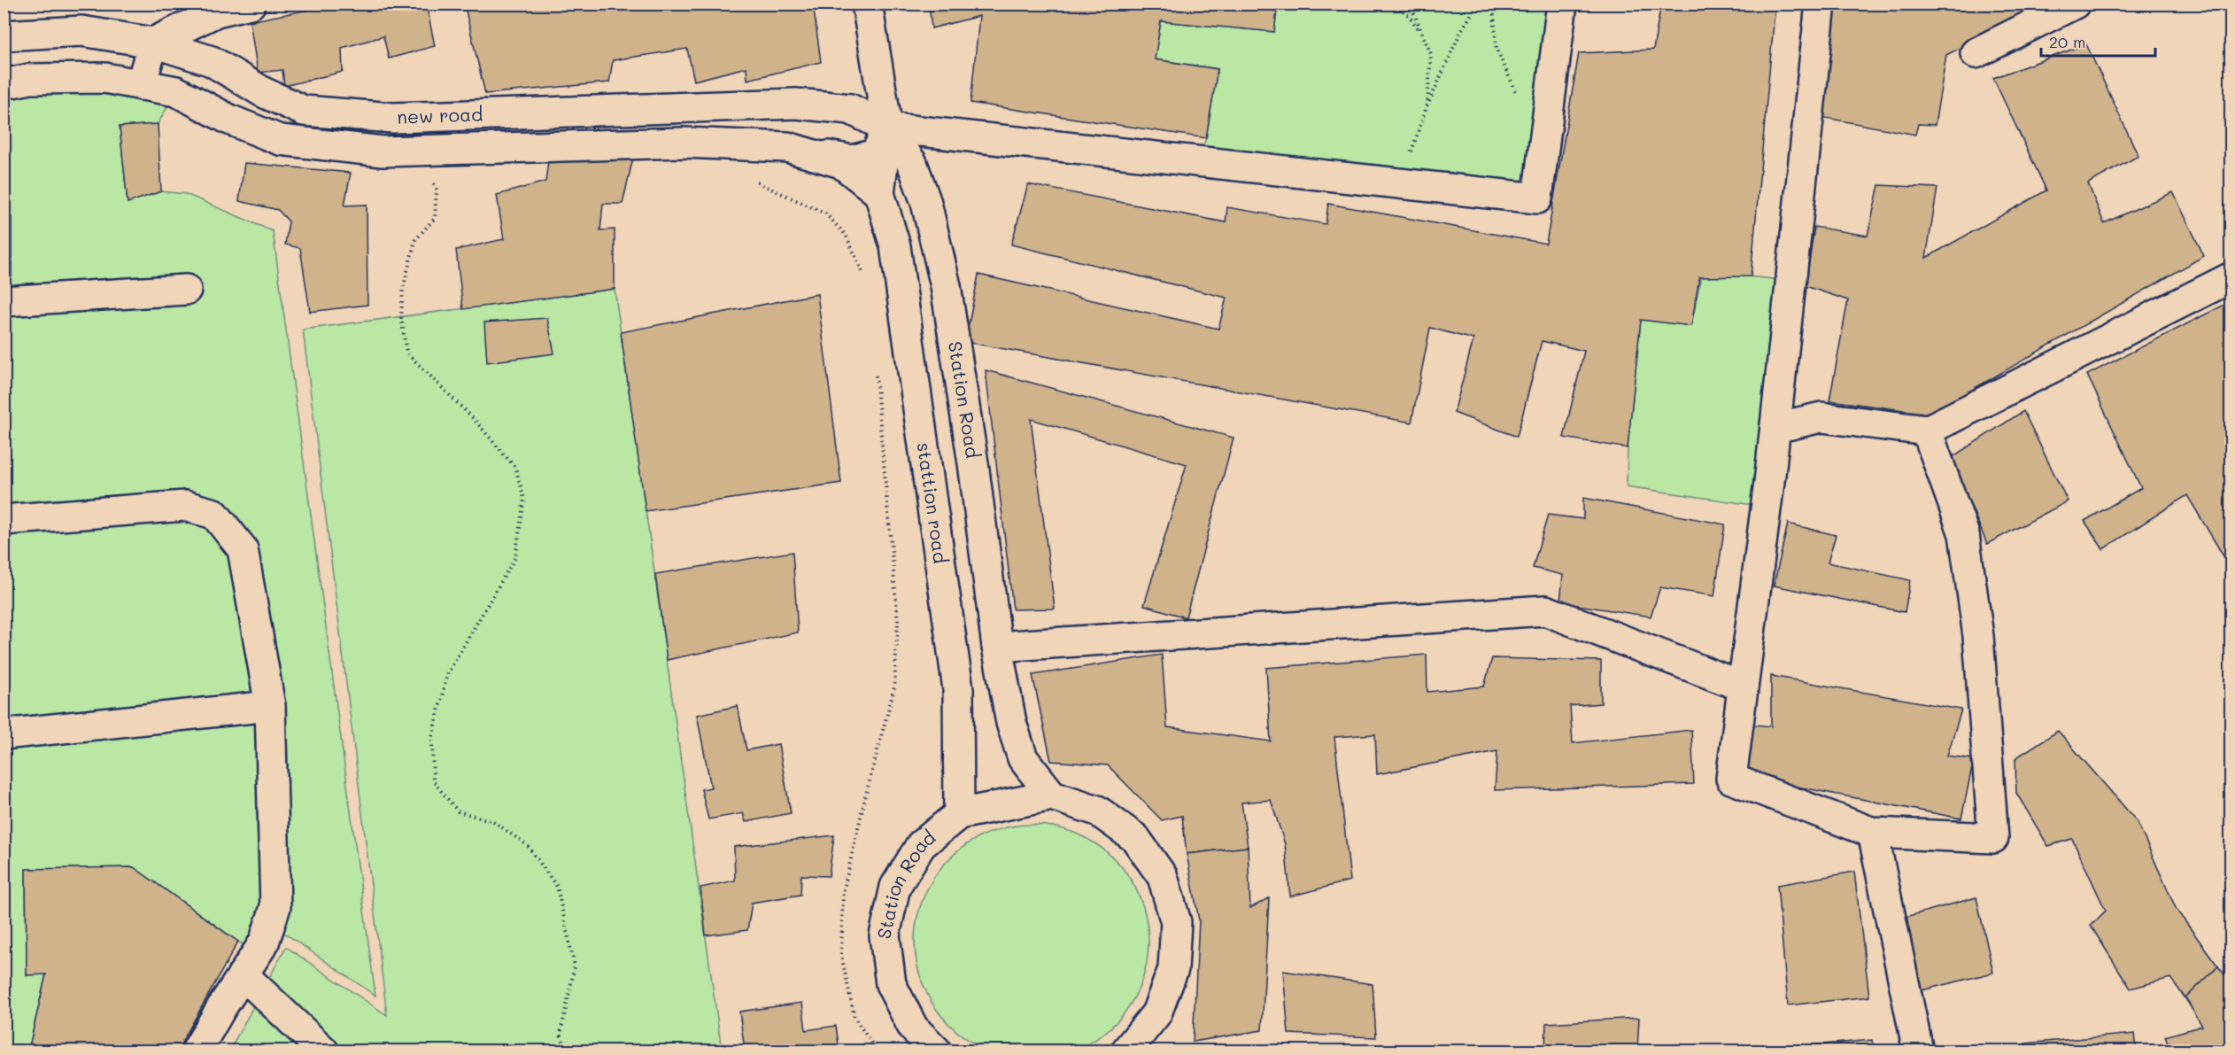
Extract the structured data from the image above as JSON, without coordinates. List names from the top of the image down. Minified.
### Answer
{"streets":{"street":["new road","Station Road","stattion road"]},"crossings":[["new road","Station Road"],["new road","stattion road"],["Station Road","stattion road"]],"scale_bar":"20 m"}
